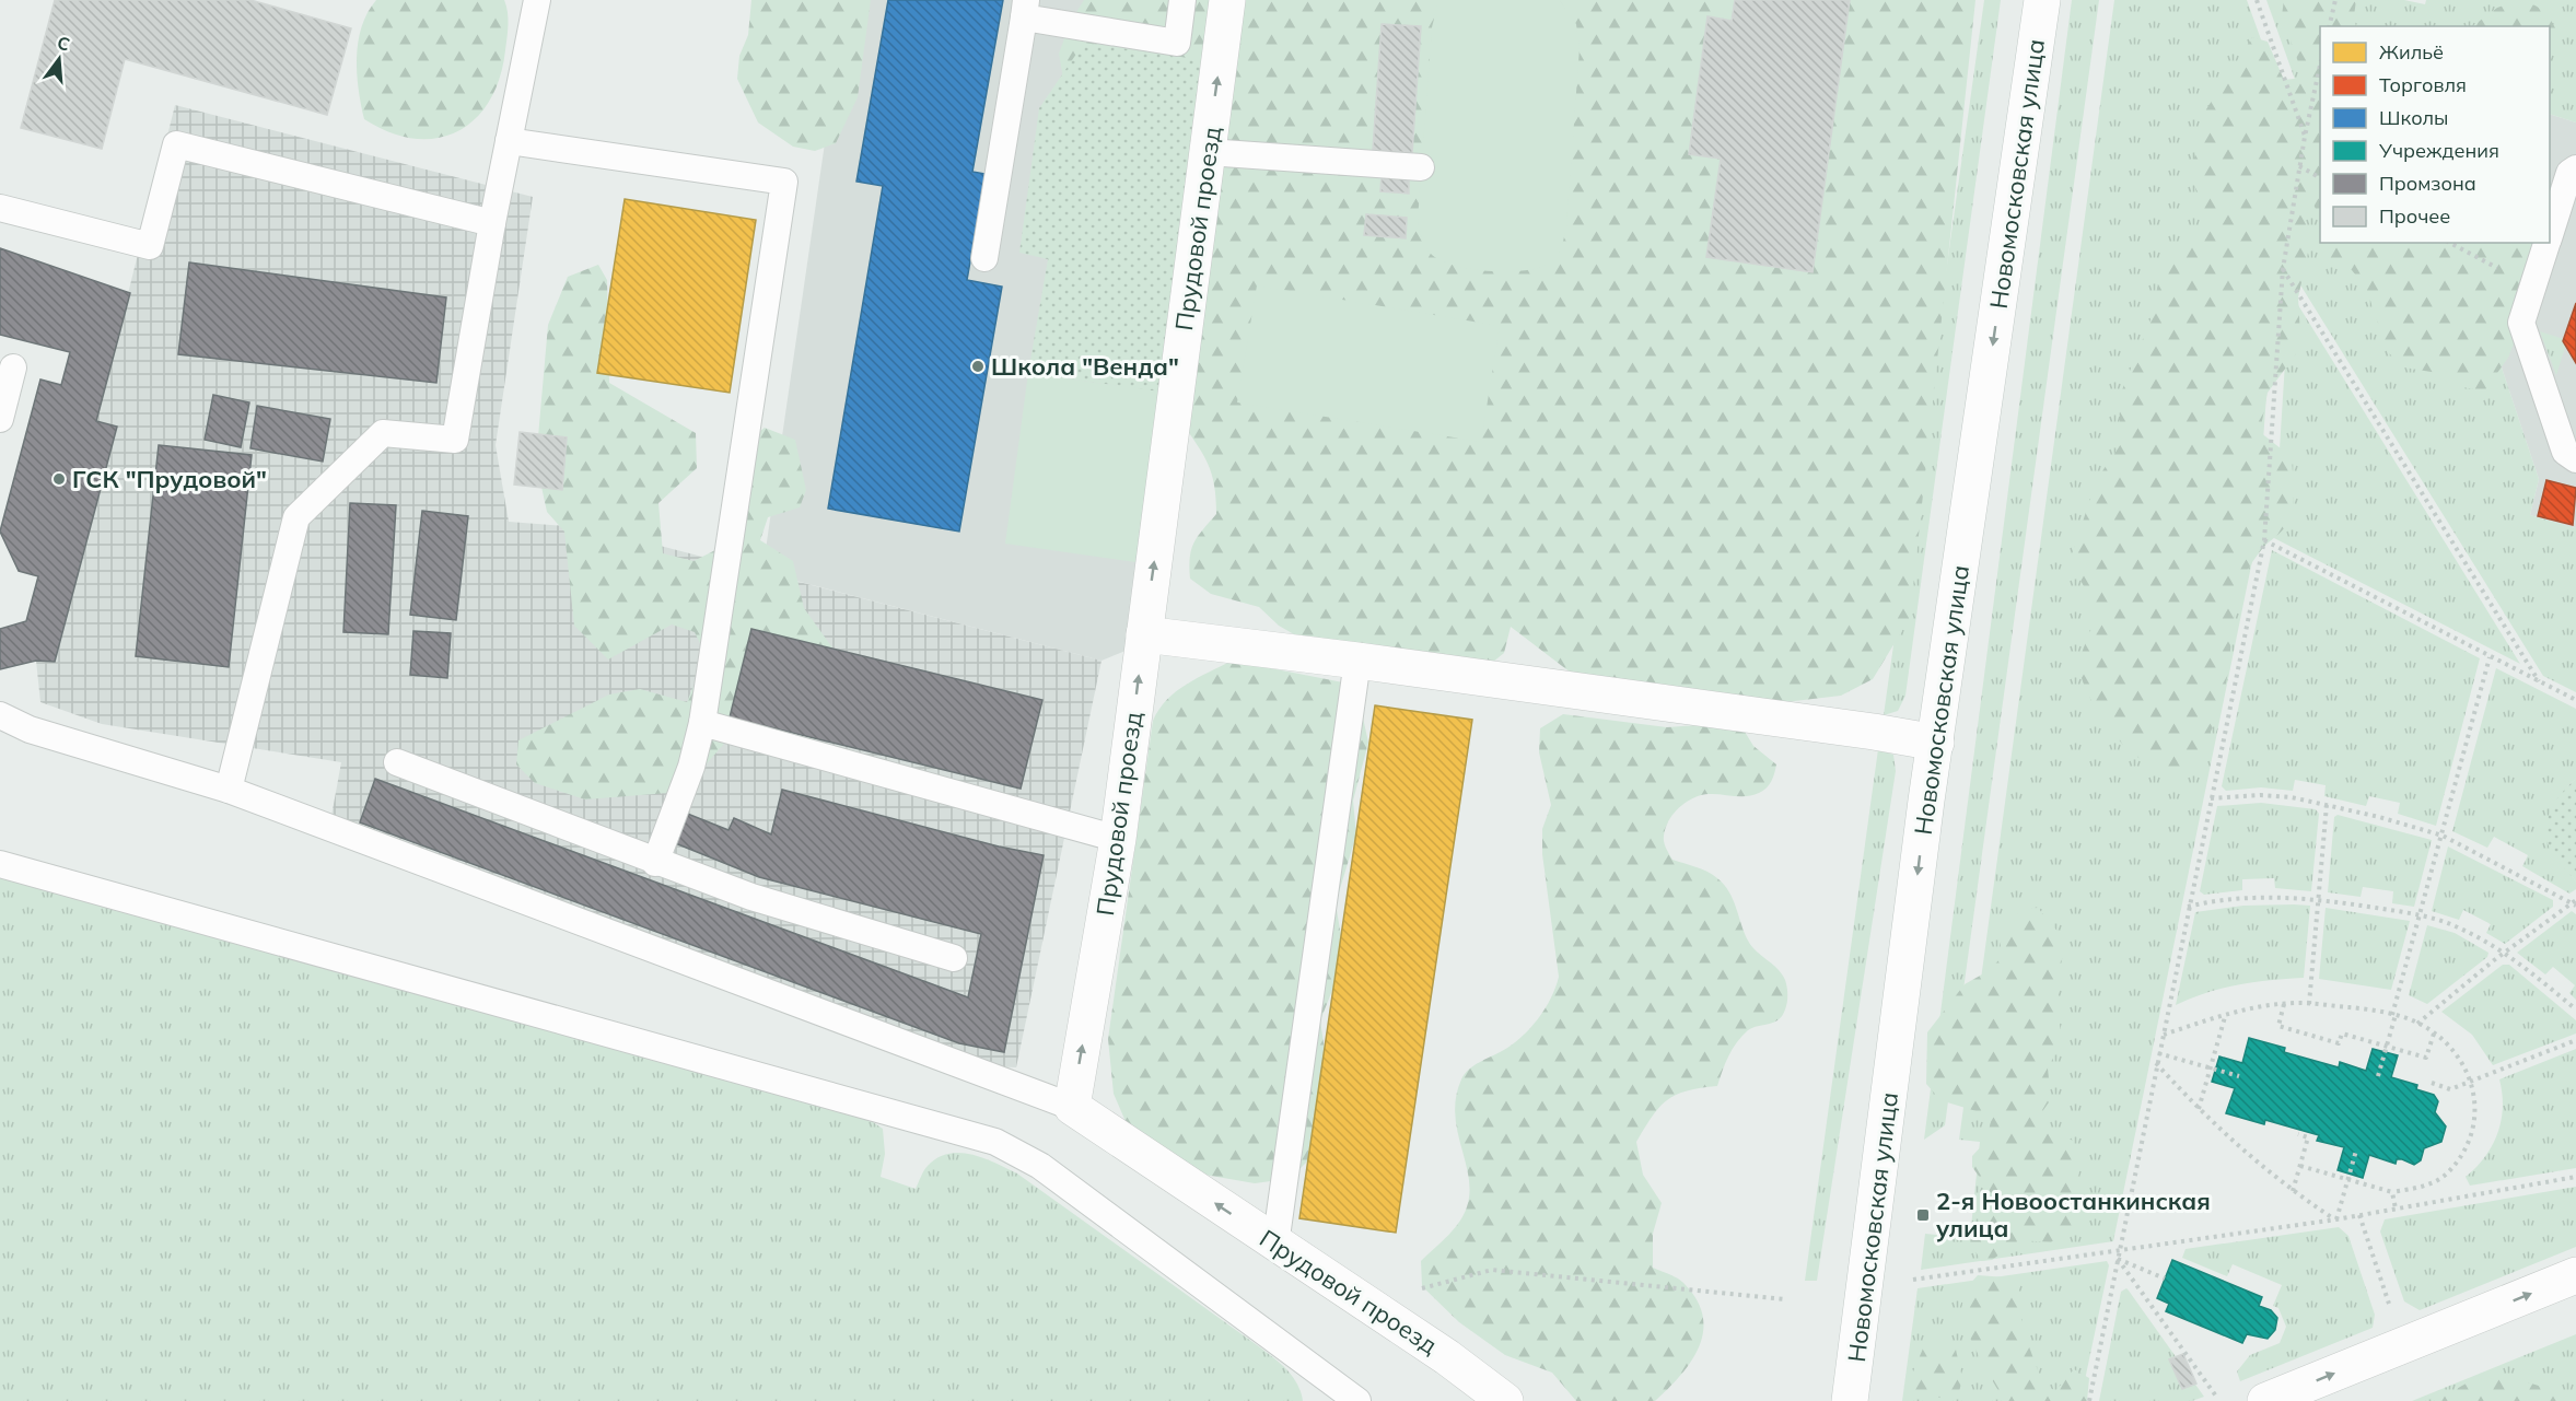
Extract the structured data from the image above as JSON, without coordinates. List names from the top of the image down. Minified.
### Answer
{"streets":{"street":["Новомосковская улица","Прудовой проезд"]},"one_way":["Новомосковская улица","Прудовой проезд"],"places":{"other":["Школа \"Венда\"","ГСК \"Прудовой\""],"transit":["2-я Новоостанкинская улица"]},"legend":["Жильё","Торговля","Школы","Учреждения","Промзона","Прочее"],"north":"top"}
